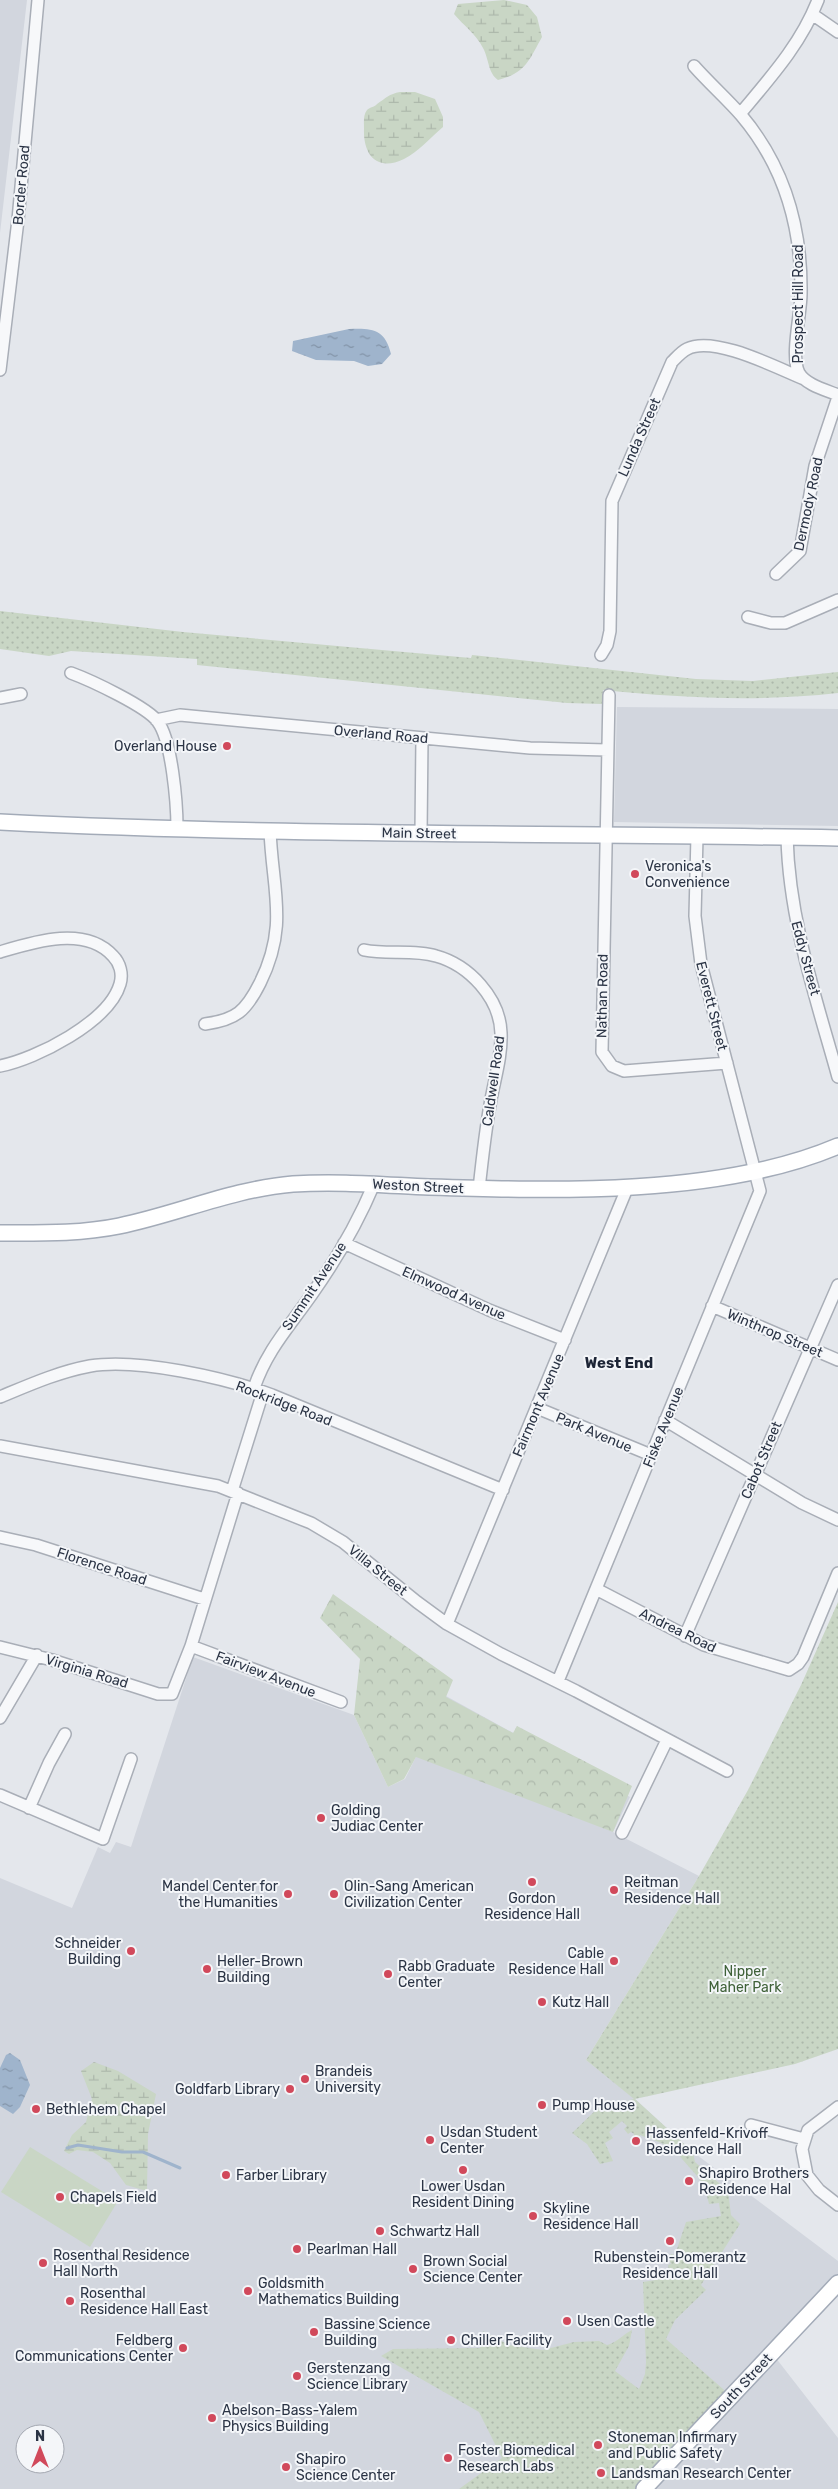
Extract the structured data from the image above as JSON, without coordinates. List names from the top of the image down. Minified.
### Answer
{"streets":{"main road":["Main Street","Weston Street","South Street"],"street":["Border Road","Prospect Hill Road","Lunda Street","Dermody Road","Overland Road","Eddy Street","Nathan Road","Everett Street","Caldwell Road","Summit Avenue","Elmwood Avenue","Winthrop Street","Rockridge Road","Fairmont Avenue","Fiske Avenue","Park Avenue","Cabot Street","Florence Road","Villa Street","Andrea Road","Virginia Road","Fairview Avenue"]},"crossings":[["Prospect Hill Road","Lunda Street"],["Prospect Hill Road","Dermody Road"],["Main Street","Eddy Street"],["Main Street","Nathan Road"],["Main Street","Everett Street"],["Nathan Road","Everett Street"],["Everett Street","Weston Street"],["Everett Street","Fiske Avenue"],["Caldwell Road","Weston Street"],["Weston Street","Summit Avenue"],["Weston Street","Fairmont Avenue"],["Weston Street","Fiske Avenue"],["Summit Avenue","Elmwood Avenue"],["Summit Avenue","Rockridge Road"],["Summit Avenue","Florence Road"],["Summit Avenue","Villa Street"],["Summit Avenue","Virginia Road"],["Summit Avenue","Fairview Avenue"],["Elmwood Avenue","Fairmont Avenue"],["Winthrop Street","Fiske Avenue"],["Winthrop Street","Cabot Street"],["Rockridge Road","Fairmont Avenue"],["Fairmont Avenue","Park Avenue"],["Fairmont Avenue","Villa Street"],["Fiske Avenue","Park Avenue"],["Fiske Avenue","Villa Street"],["Fiske Avenue","Andrea Road"],["Cabot Street","Andrea Road"]],"districts":["West End"],"parks":["Nipper Maher Park"],"places":["Overland House","Veronica's Convenience","Golding Judiac Center","Gordon Residence Hall","Reitman Residence Hall","Mandel Center for the Humanities","Olin-Sang American Civilization Center","Schneider Building","Cable Residence Hall","Heller-Brown Building","Rabb Graduate Center","Kutz Hall","Brandeis University","Goldfarb Library","Pump House","Bethlehem Chapel","Usdan Student Center","Hassenfeld-Krivoff Residence Hall","Lower Usdan Resident Dining","Farber Library","Shapiro Brothers Residence Hal","Chapels Field","Skyline Residence Hall","Schwartz Hall","Rubenstein-Pomerantz Residence Hall","Pearlman Hall","Rosenthal Residence Hall North","Brown Social Science Center","Goldsmith Mathematics Building","Rosenthal Residence Hall East","Usen Castle","Bassine Science Building","Chiller Facility","Feldberg Communications Center","Gerstenzang Science Library","Abelson-Bass-Yalem Physics Building","Stoneman Infirmary and Public Safety","Foster Biomedical Research Labs","Shapiro Science Center","Landsman Research Center"],"north":"top"}
